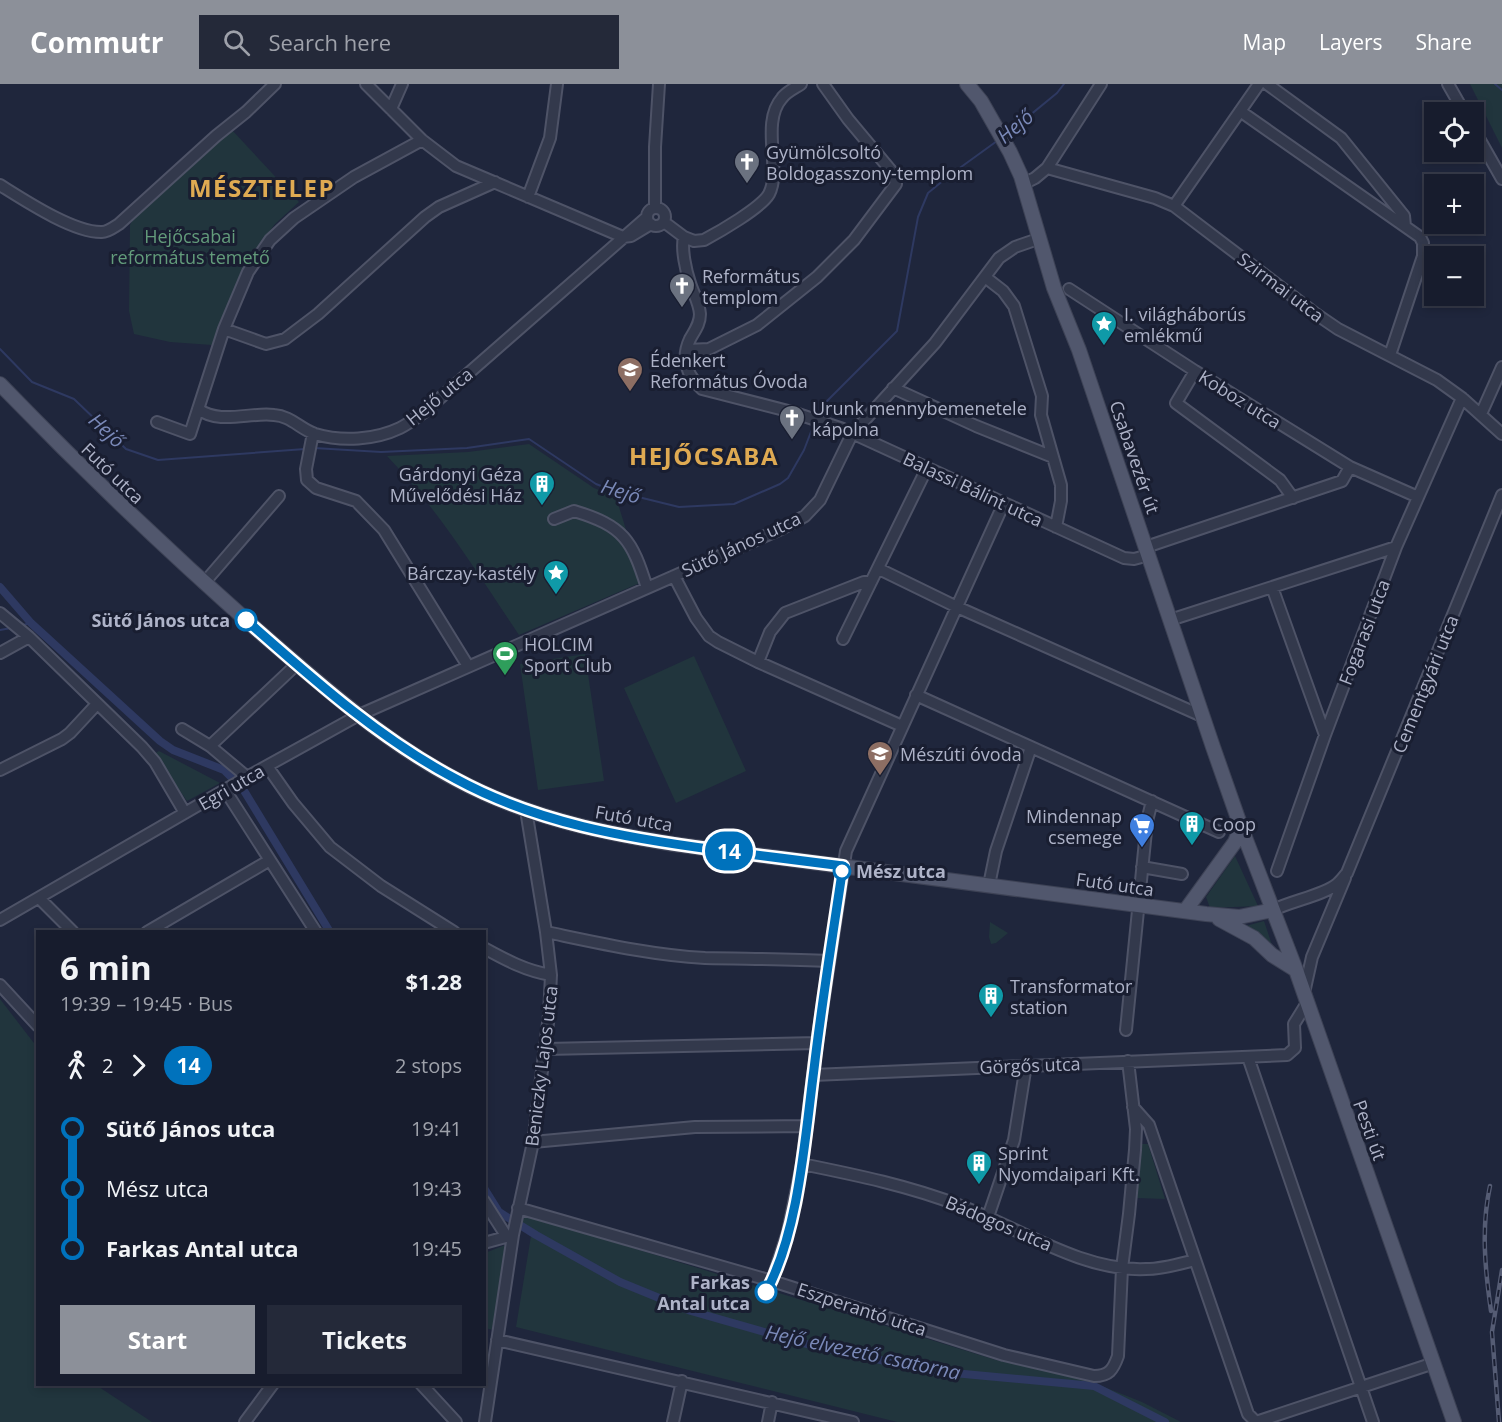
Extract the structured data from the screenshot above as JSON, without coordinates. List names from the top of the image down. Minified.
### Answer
{"streets":{"main road":["Csabavezér út","Futó utca","Pesti út"],"street":["Szirmai utca","Hejő utca","Koboz utca","Balassi Bálint utca","Sütő János utca","Fogarasi utca","Cementgyári utca","Egri utca","Görgős utca","Beniczky Lajos utca","Bádogos utca","Eszperantó utca"]},"crossings":[["Szirmai utca","Fogarasi utca"],["Koboz utca","Balassi Bálint utca"],["Koboz utca","Fogarasi utca"],["Csabavezér út","Balassi Bálint utca"],["Csabavezér út","Sütő János utca"],["Csabavezér út","Pesti út"],["Futó utca","Egri utca"],["Futó utca","Beniczky Lajos utca"],["Futó utca","Pesti út"],["Balassi Bálint utca","Sütő János utca"],["Sütő János utca","Egri utca"],["Cementgyári utca","Görgős utca"],["Cementgyári utca","Pesti út"],["Beniczky Lajos utca","Eszperantó utca"],["Bádogos utca","Eszperantó utca"]],"districts":["MÉSZTELEP","HEJŐCSABA"],"water":["Hejő","Hejő elvezető csatorna"],"parks":["Hejőcsabai református temető"],"places":{"church":["Gyümölcsoltó Boldogasszony-templom","Református templom","Urunk mennybemenetele kápolna"],"place":["I. világháborús emlékmű","Bárczay-kastély"],"school or university":["Édenkert Református Óvoda","Mészúti óvoda"],"building":["Gárdonyi Géza Művelődési Ház","Coop","Transformator station","Sprint Nyomdaipari Kft."],"other":["Sütő János utca","Mész utca","Farkas Antal utca"],"sports":["HOLCIM Sport Club"],"supermarket":["Mindennap csemege"]},"lines":["bus line 14"],"page":{"header":"Commutr","search":"Search here","nav":["Map","Layers","Share"],"on_map":"14","map_buttons":["+","−"],"heading":["6 min","19:39 – 19:45 · Bus","$1.28"],"legs":["2","14","2 stops"],"list":[{"name":"Sütő János utca","value":"19:41"},{"name":"Mész utca","value":"19:43"},{"name":"Farkas Antal utca","value":"19:45"}],"buttons":["Start","Tickets"]}}
